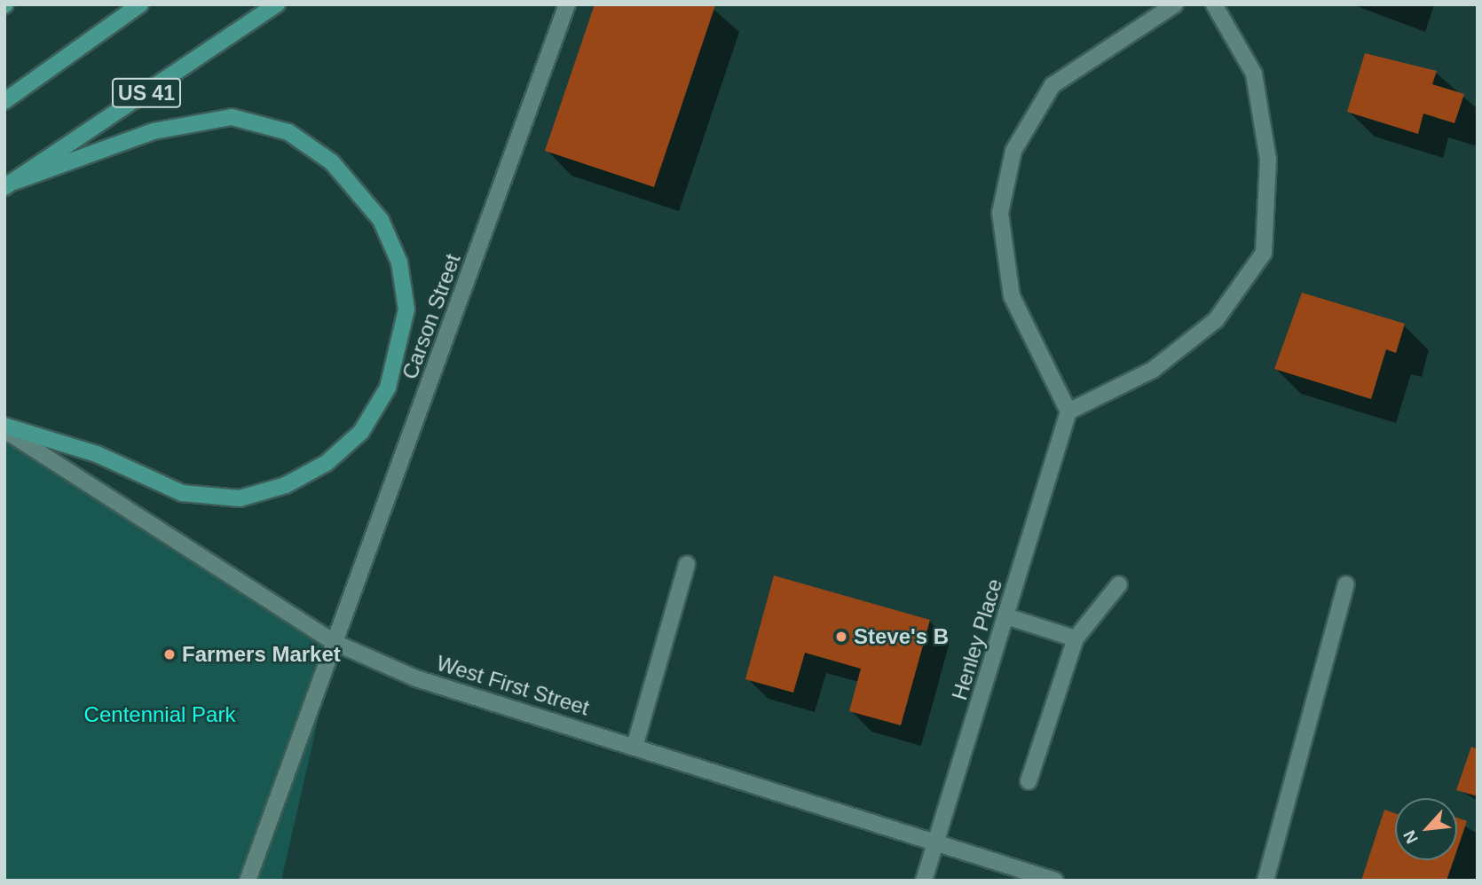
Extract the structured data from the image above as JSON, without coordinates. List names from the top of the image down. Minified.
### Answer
{"streets":{"main road":["US 41"],"street":["Carson Street","Henley Place","West First Street"]},"crossings":[["Carson Street","West First Street"],["Henley Place","West First Street"]],"parks":["Centennial Park"],"places":["Steve's B","Farmers Market"],"north":"bottom left"}
